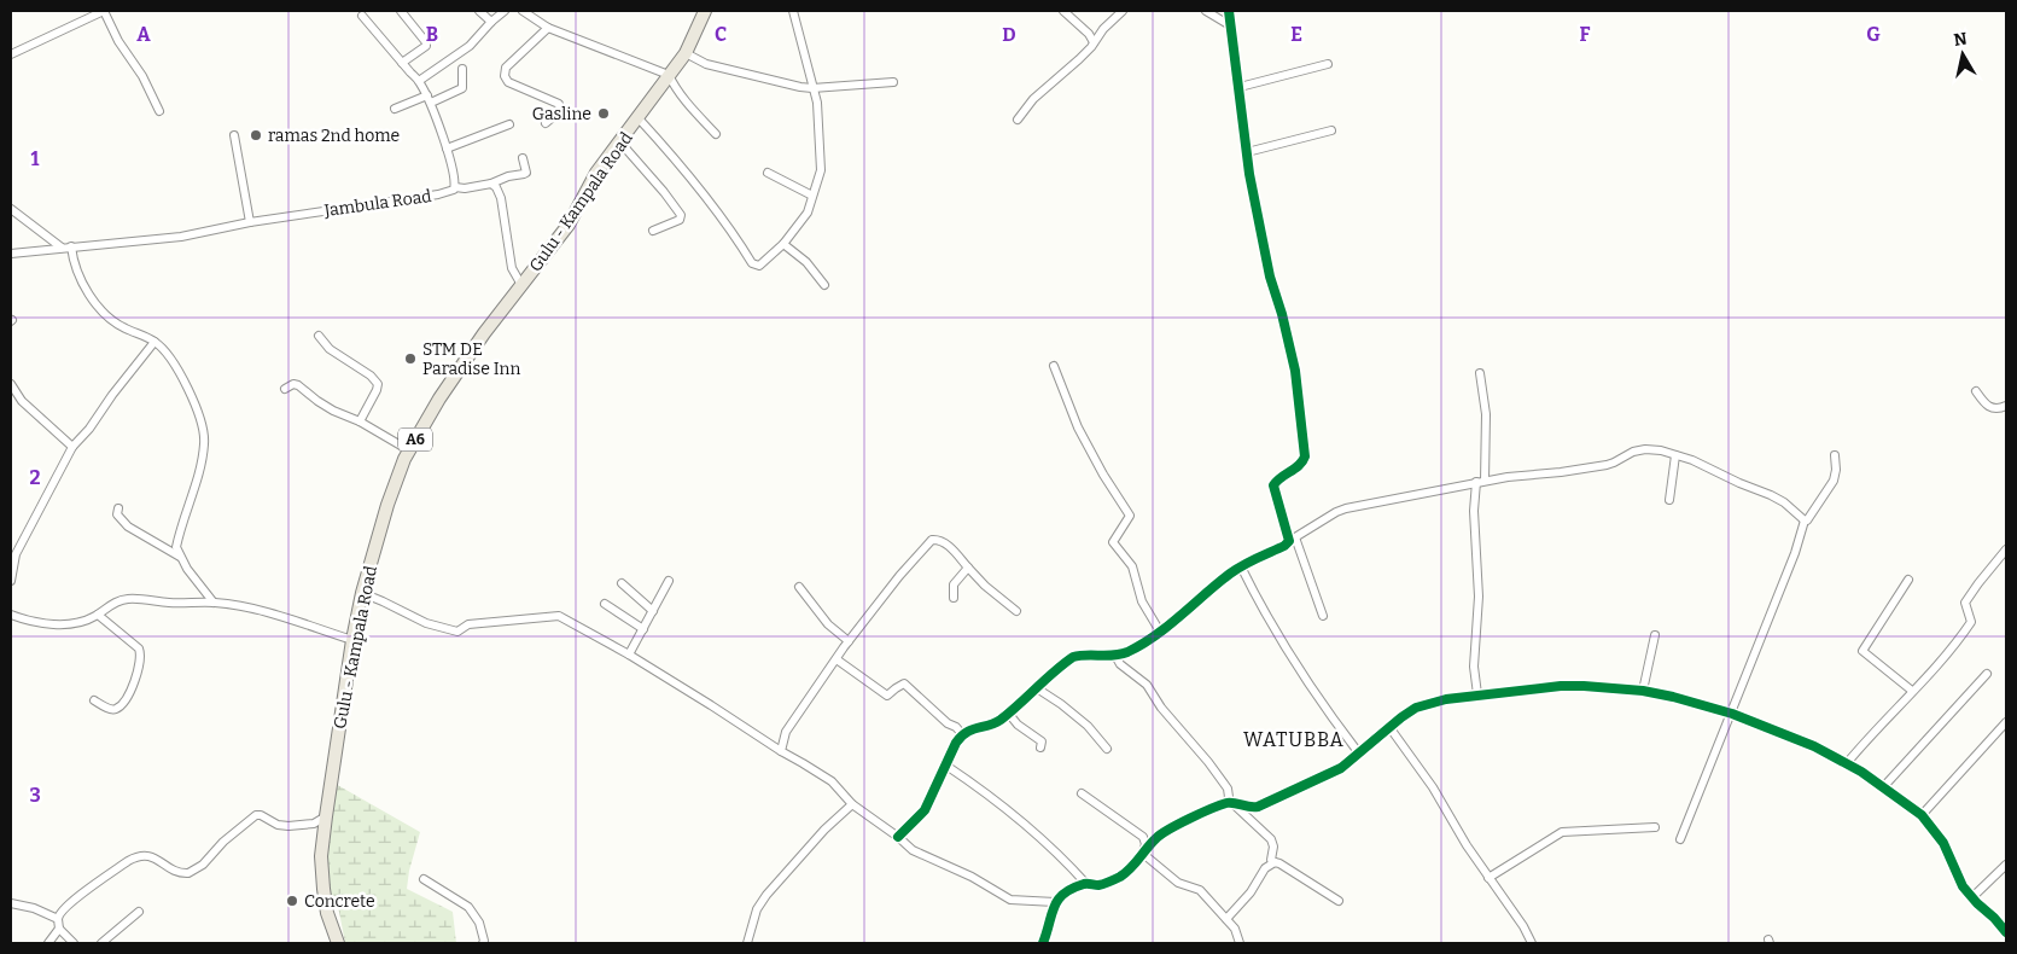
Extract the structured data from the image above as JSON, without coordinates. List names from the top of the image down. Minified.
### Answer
{"streets":{"main road":["Gulu - Kampala Road","A6"],"street":["Jambula Road"]},"districts":["WATUBBA"],"places":["Gasline","ramas 2nd home","STM DE Paradise Inn","Concrete"],"north":"top","grid":{"columns":["A","B","C","D","E","F","G"],"rows":["1","2","3"]}}
